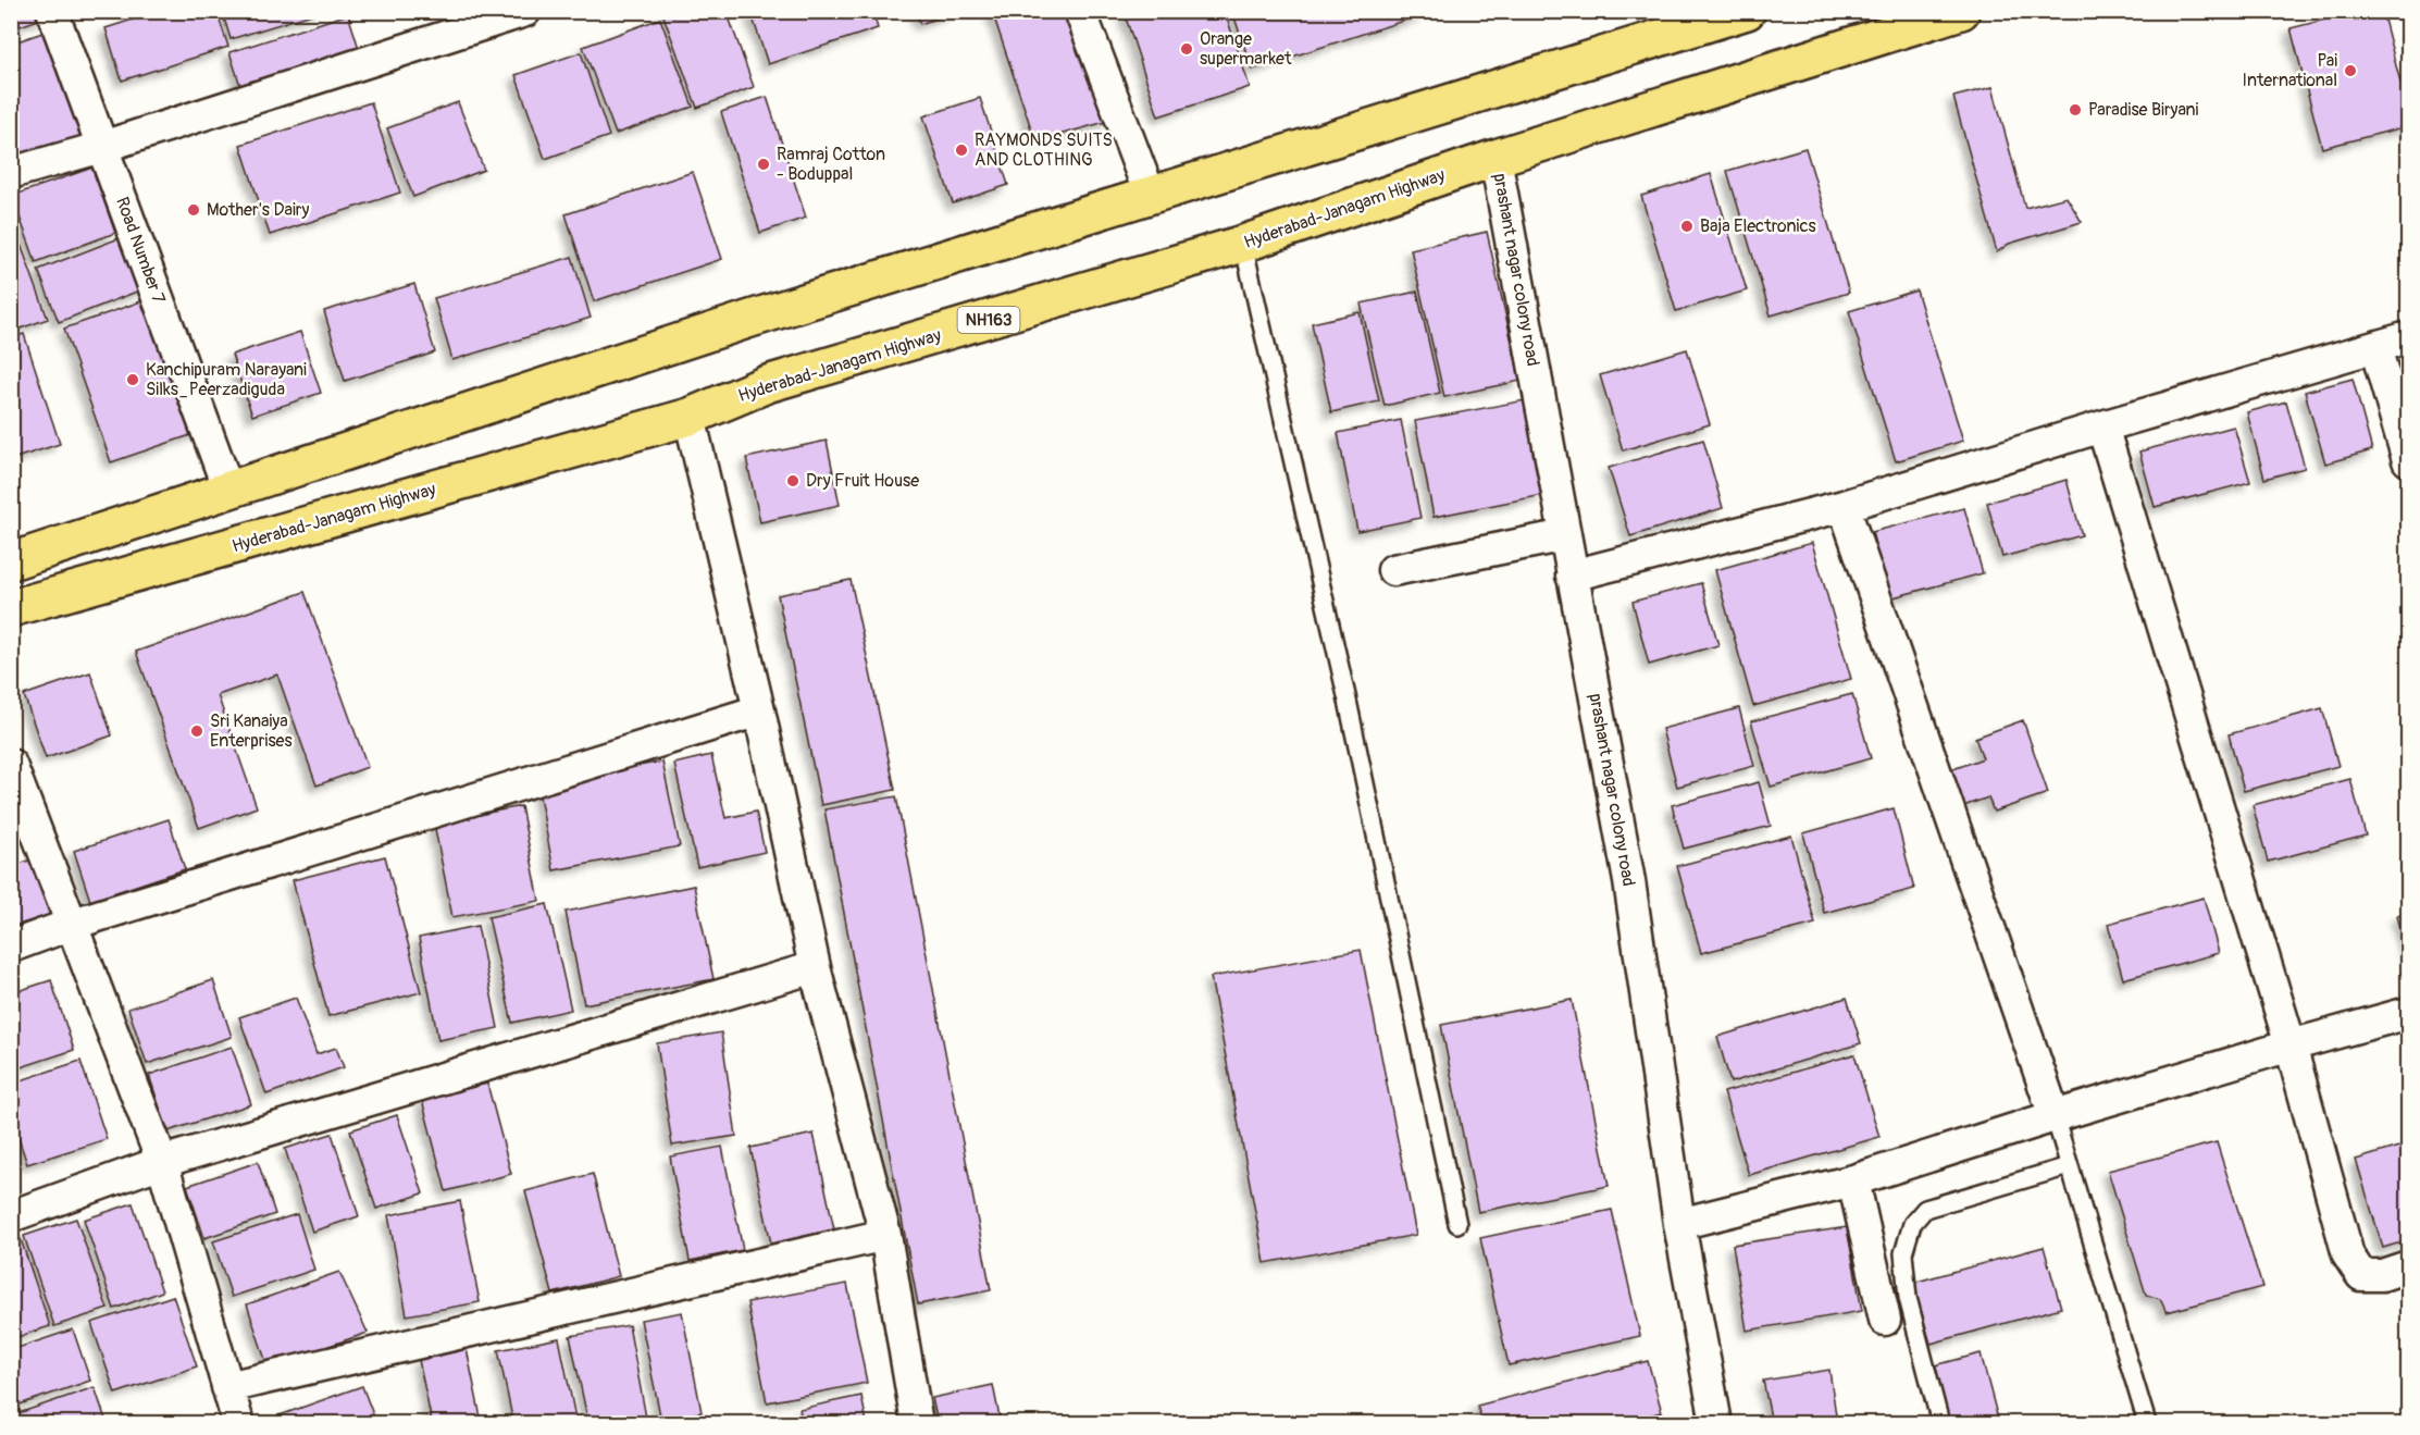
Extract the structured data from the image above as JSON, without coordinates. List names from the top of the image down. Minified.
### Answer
{"streets":{"highway":["Hyderabad-Janagam Highway","NH163"],"street":["Road Number 7","prashant nagar colony road"]},"crossings":[["Hyderabad-Janagam Highway","prashant nagar colony road"]],"places":["Orange supermarket","Pai International","Paradise Biryani","RAYMONDS SUITS AND CLOTHING","Ramraj Cotton - Boduppal","Mother's Dairy","Baja Electronics","Kanchipuram Narayani Silks_Peerzadiguda","Dry Fruit House","Sri Kanaiya Enterprises"]}
